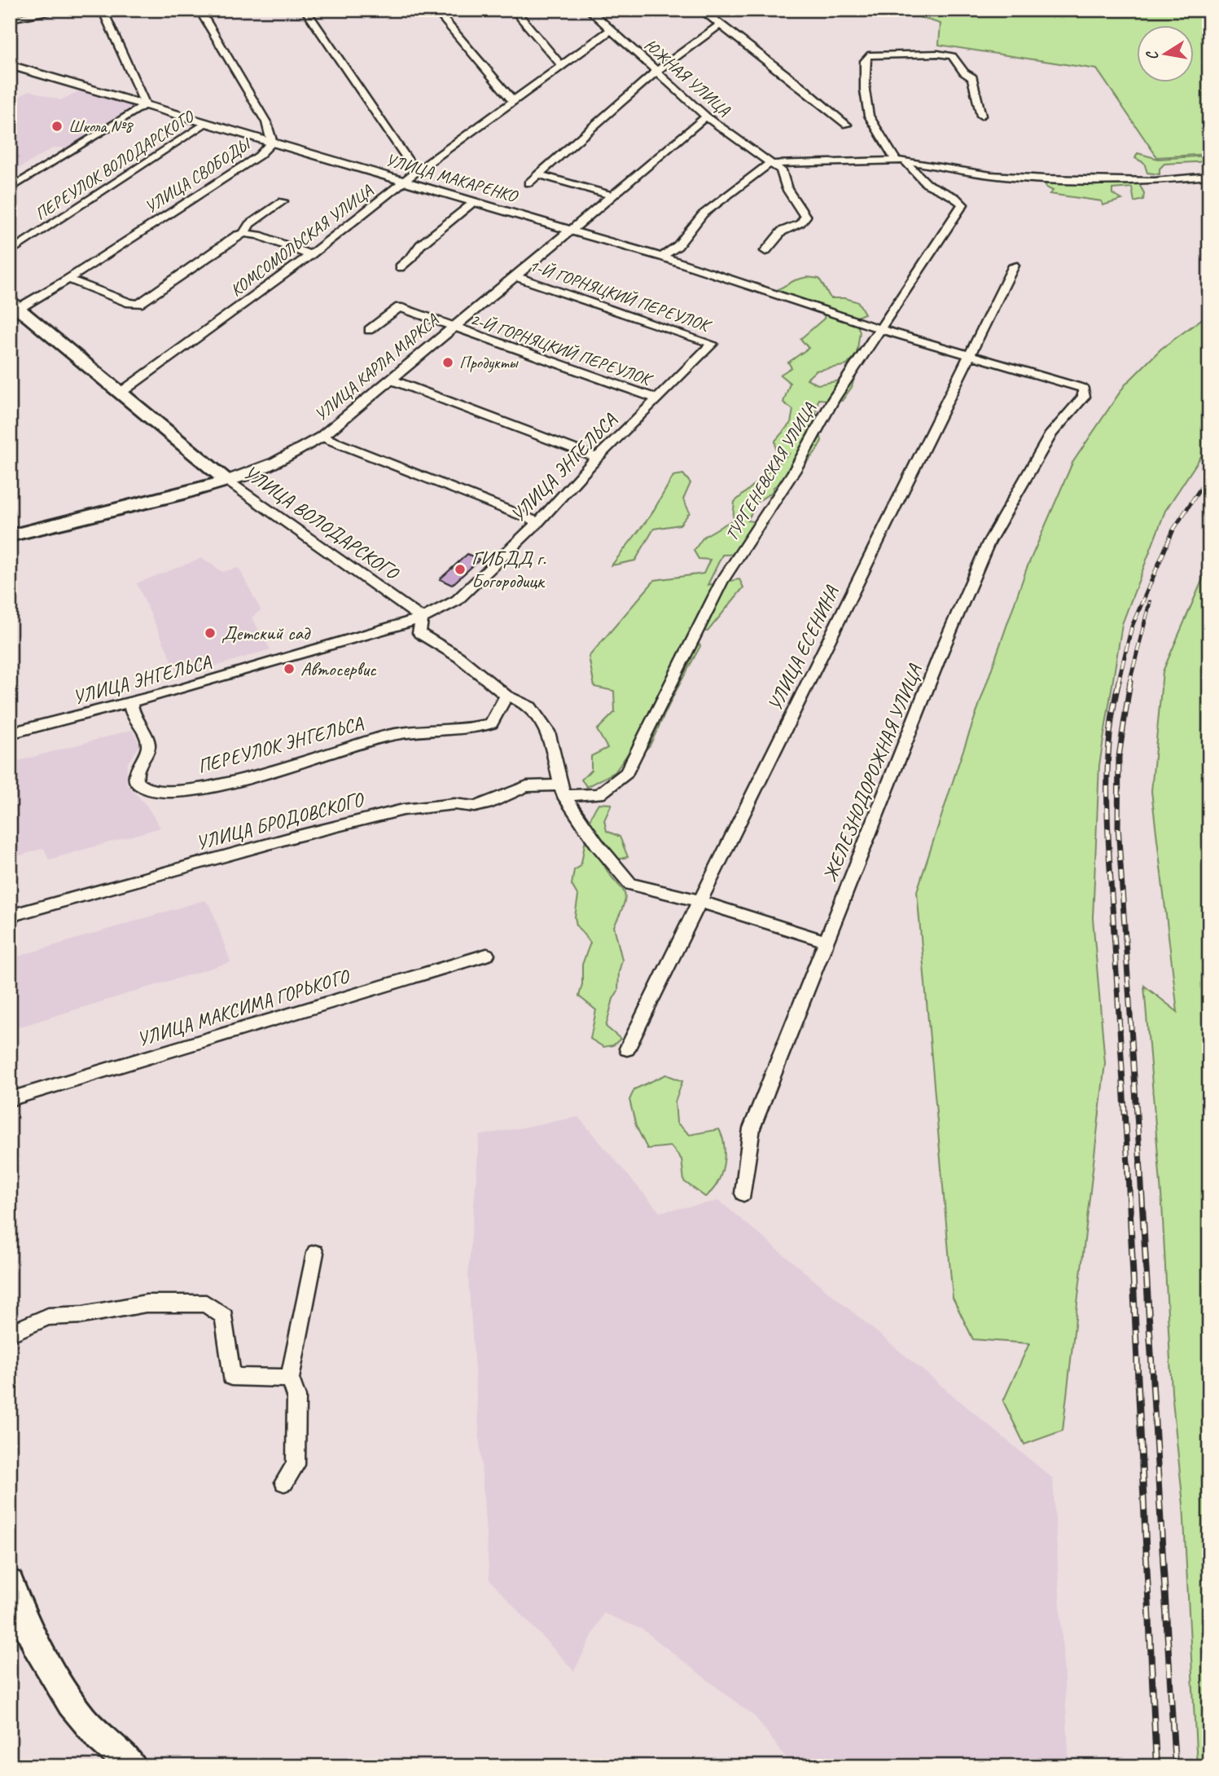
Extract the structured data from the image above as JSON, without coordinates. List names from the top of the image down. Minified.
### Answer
{"streets":{"main road":["УЛИЦА КАРЛА МАРКСА","УЛИЦА ВОЛОДАРСКОГО"],"street":["ЮЖНАЯ УЛИЦА","ПЕРЕУЛОК ВОЛОДАРСКОГО","УЛИЦА СВОБОДЫ","УЛИЦА МАКАРЕНКО","КОМСОМОЛЬСКАЯ УЛИЦА","1-Й ГОРНЯЦКИЙ ПЕРЕУЛОК","2-Й ГОРНЯЦКИЙ ПЕРЕУЛОК","УЛИЦА ЭНГЕЛЬСА","ТУРГЕНЕВСКАЯ УЛИЦА","УЛИЦА ЕСЕНИНА","ПЕРЕУЛОК ЭНГЕЛЬСА","ЖЕЛЕЗНОДОРОЖНАЯ УЛИЦА","УЛИЦА БРОДОВСКОГО","УЛИЦА МАКСИМА ГОРЬКОГО"]},"crossings":[["ЮЖНАЯ УЛИЦА","КОМСОМОЛЬСКАЯ УЛИЦА"],["ЮЖНАЯ УЛИЦА","УЛИЦА КАРЛА МАРКСА"],["ПЕРЕУЛОК ВОЛОДАРСКОГО","УЛИЦА МАКАРЕНКО"],["УЛИЦА СВОБОДЫ","УЛИЦА МАКАРЕНКО"],["УЛИЦА СВОБОДЫ","УЛИЦА ВОЛОДАРСКОГО"],["УЛИЦА МАКАРЕНКО","КОМСОМОЛЬСКАЯ УЛИЦА"],["УЛИЦА МАКАРЕНКО","УЛИЦА КАРЛА МАРКСА"],["УЛИЦА МАКАРЕНКО","ТУРГЕНЕВСКАЯ УЛИЦА"],["УЛИЦА МАКАРЕНКО","УЛИЦА ЕСЕНИНА"],["УЛИЦА МАКАРЕНКО","ЖЕЛЕЗНОДОРОЖНАЯ УЛИЦА"],["КОМСОМОЛЬСКАЯ УЛИЦА","УЛИЦА ВОЛОДАРСКОГО"],["1-Й ГОРНЯЦКИЙ ПЕРЕУЛОК","УЛИЦА КАРЛА МАРКСА"],["1-Й ГОРНЯЦКИЙ ПЕРЕУЛОК","УЛИЦА ЭНГЕЛЬСА"],["2-Й ГОРНЯЦКИЙ ПЕРЕУЛОК","УЛИЦА КАРЛА МАРКСА"],["2-Й ГОРНЯЦКИЙ ПЕРЕУЛОК","УЛИЦА ЭНГЕЛЬСА"],["УЛИЦА КАРЛА МАРКСА","УЛИЦА ВОЛОДАРСКОГО"],["УЛИЦА ЭНГЕЛЬСА","УЛИЦА ВОЛОДАРСКОГО"],["УЛИЦА ЭНГЕЛЬСА","ПЕРЕУЛОК ЭНГЕЛЬСА"],["ТУРГЕНЕВСКАЯ УЛИЦА","УЛИЦА БРОДОВСКОГО"]],"places":["Школа №8","Продукты","ГИБДД г. Богородицк","Детский сад","Автосервис"],"north":"left"}
